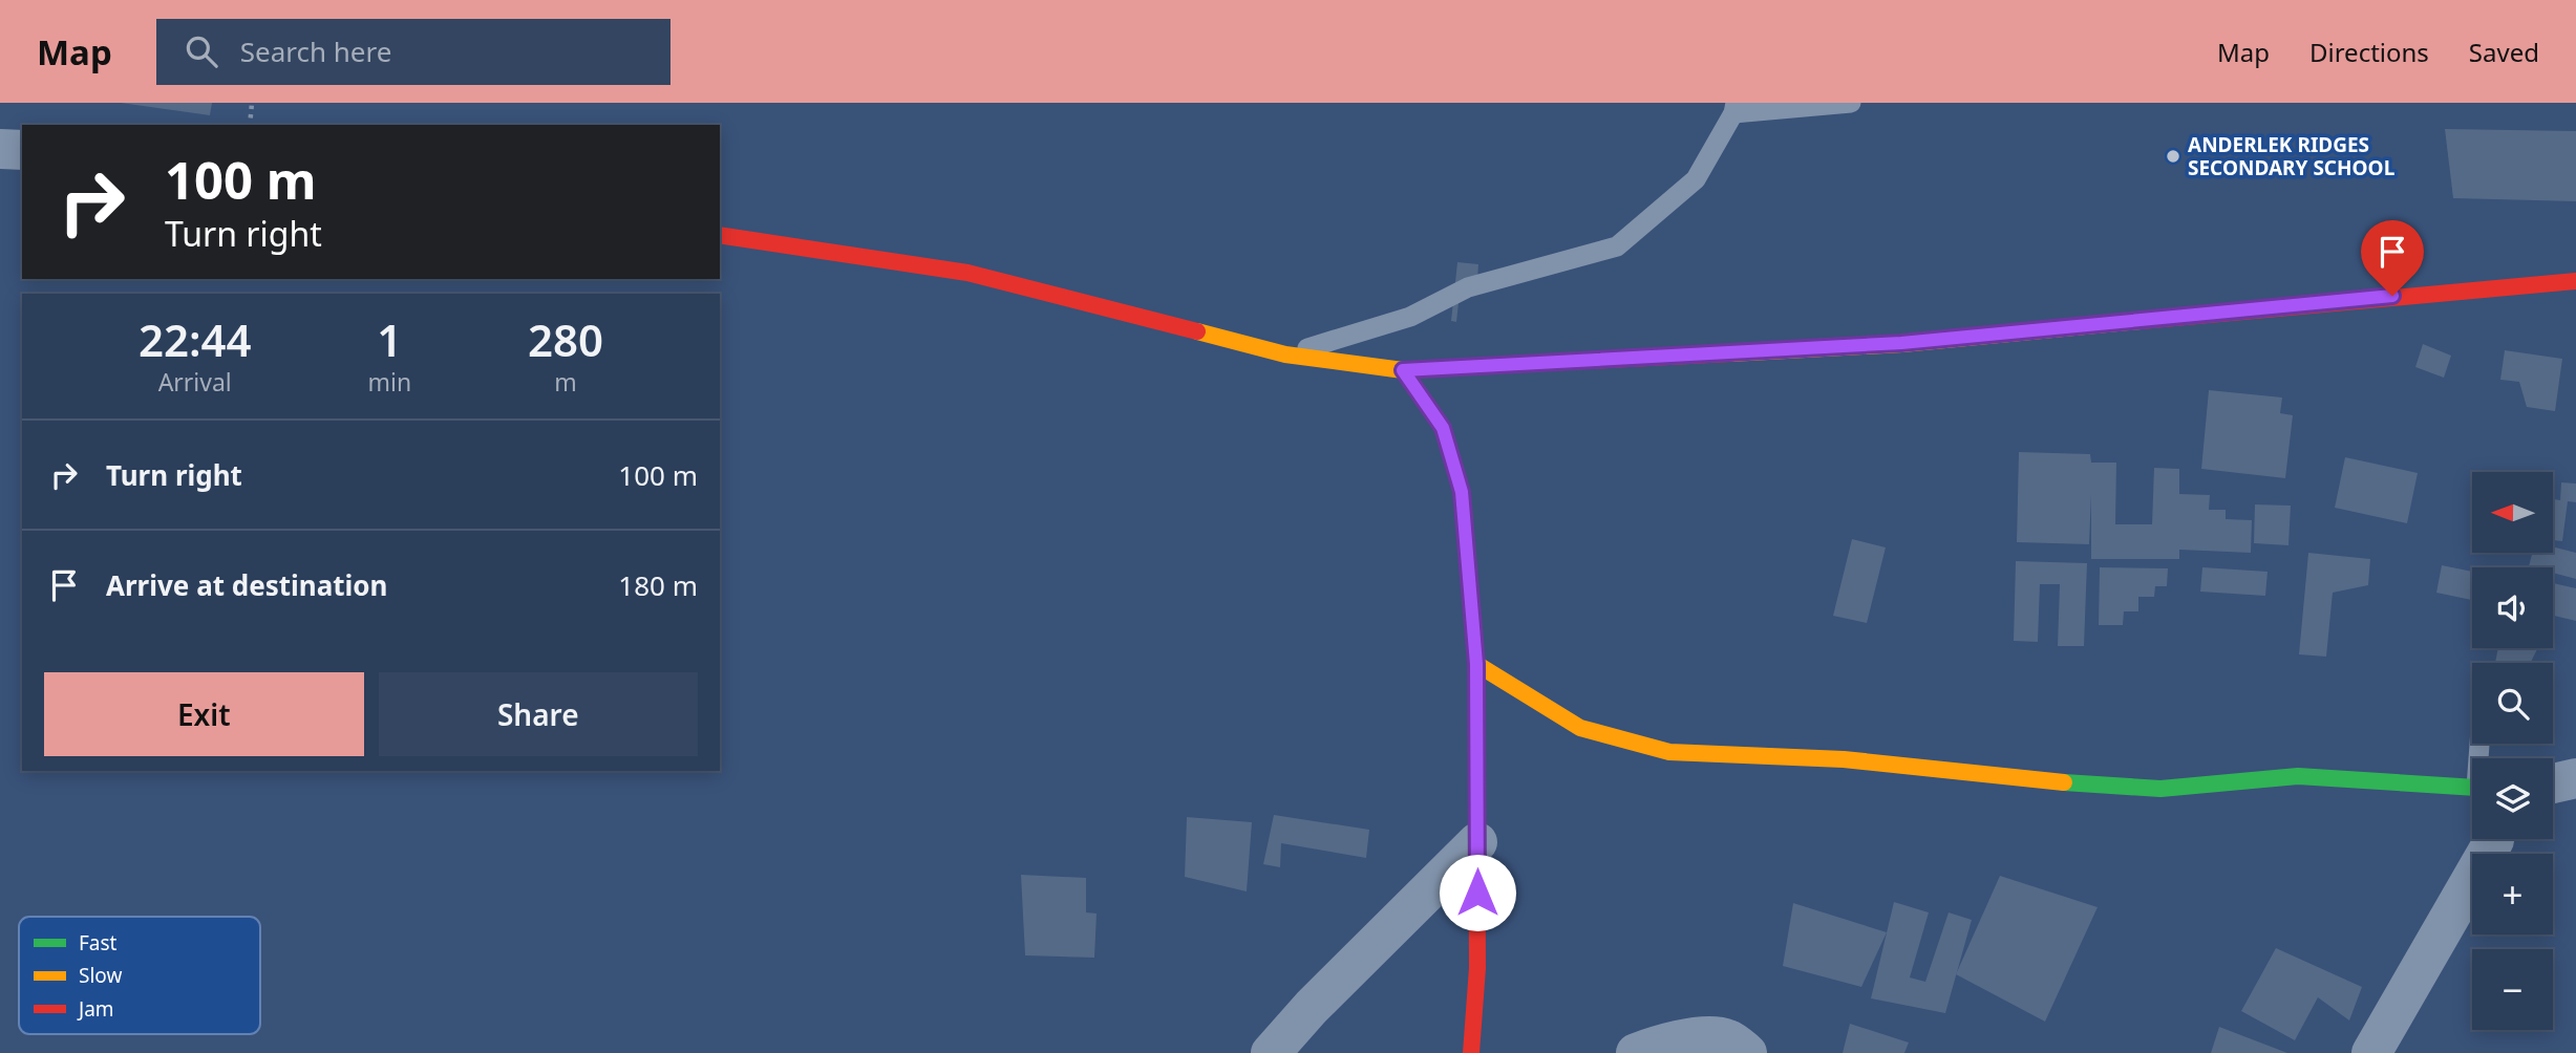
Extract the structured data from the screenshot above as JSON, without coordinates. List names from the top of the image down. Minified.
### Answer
{"places":["ANDERLEK RIDGES SECONDARY SCHOOL"],"legend":["Fast","Slow","Jam"],"north":"left","page":{"header":"Map","search":"Search here","nav":["Map","Directions","Saved"],"turn":["100 m","Turn right"],"eta":["22:44","Arrival","1","min","280","m"],"list":[{"name":"Turn right","value":"100 m"},{"name":"Arrive at destination","value":"180 m"}],"map_buttons":["+","−"],"buttons":["Exit","Share"]}}
